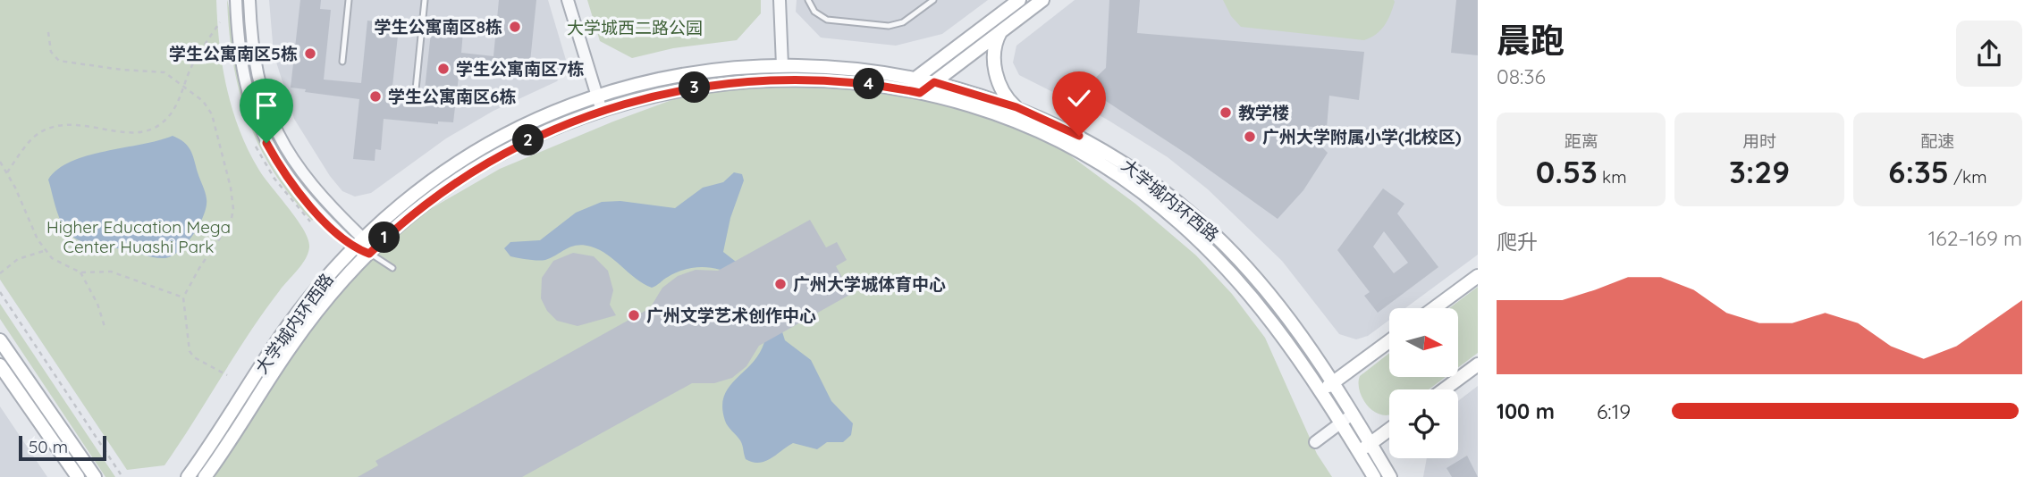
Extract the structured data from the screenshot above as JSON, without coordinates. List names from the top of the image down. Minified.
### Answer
{"streets":{"main road":["大学城内环西路"]},"parks":["大学城西二路公园","Higher Education Mega Center Huashi Park"],"places":["学生公寓南区8栋","学生公寓南区5栋","学生公寓南区7栋","学生公寓南区6栋","教学楼","广州大学附属小学(北校区)","广州大学城体育中心","广州文学艺术创作中心"],"scale_bar":"50 m","north":"right","page":{"heading":["晨跑","08:36"],"pins":["4","3","2","1"],"stats":[["距离","0.53 km"],["用时","3:29"],["配速","6:35 /km"]],"chart":["爬升","162–169 m"],"list":[{"name":"100 m","note":"6:19"}],"scale":"50 m"}}
